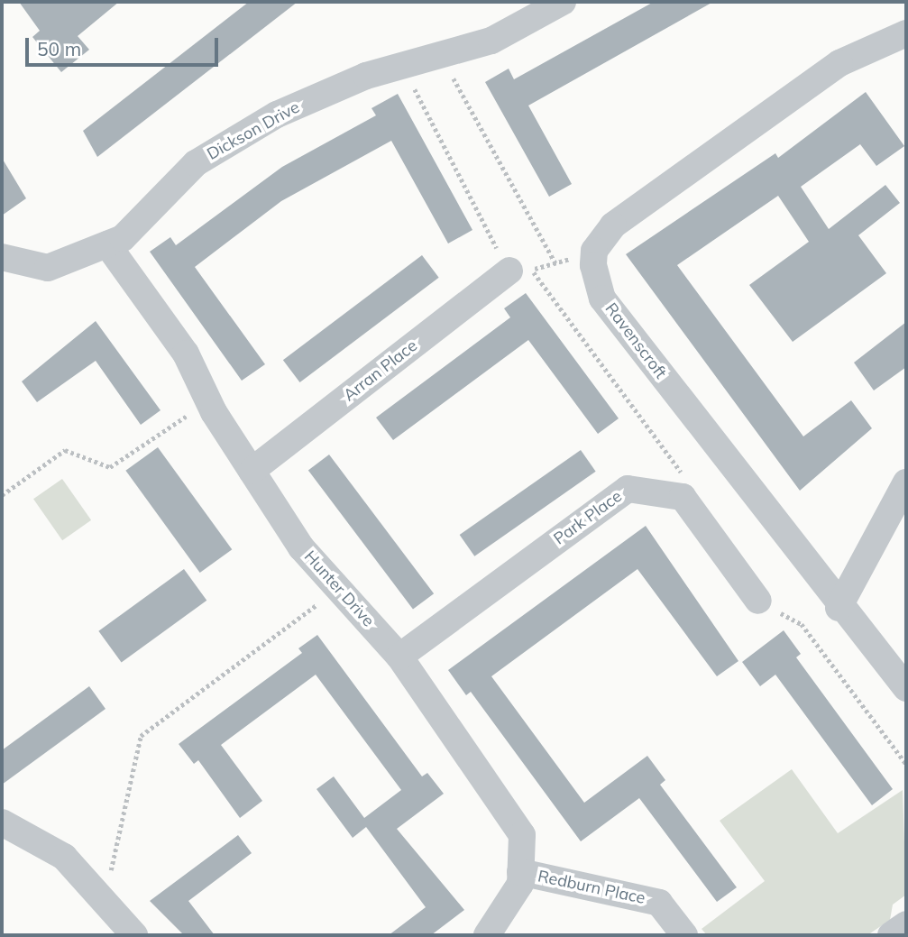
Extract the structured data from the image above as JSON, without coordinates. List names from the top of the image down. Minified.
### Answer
{"streets":{"street":["Dickson Drive","Ravenscroft","Arran Place","Park Place","Hunter Drive","Redburn Place"]},"crossings":[["Dickson Drive","Hunter Drive"],["Arran Place","Hunter Drive"],["Park Place","Hunter Drive"],["Hunter Drive","Redburn Place"]],"scale_bar":"50 m"}
